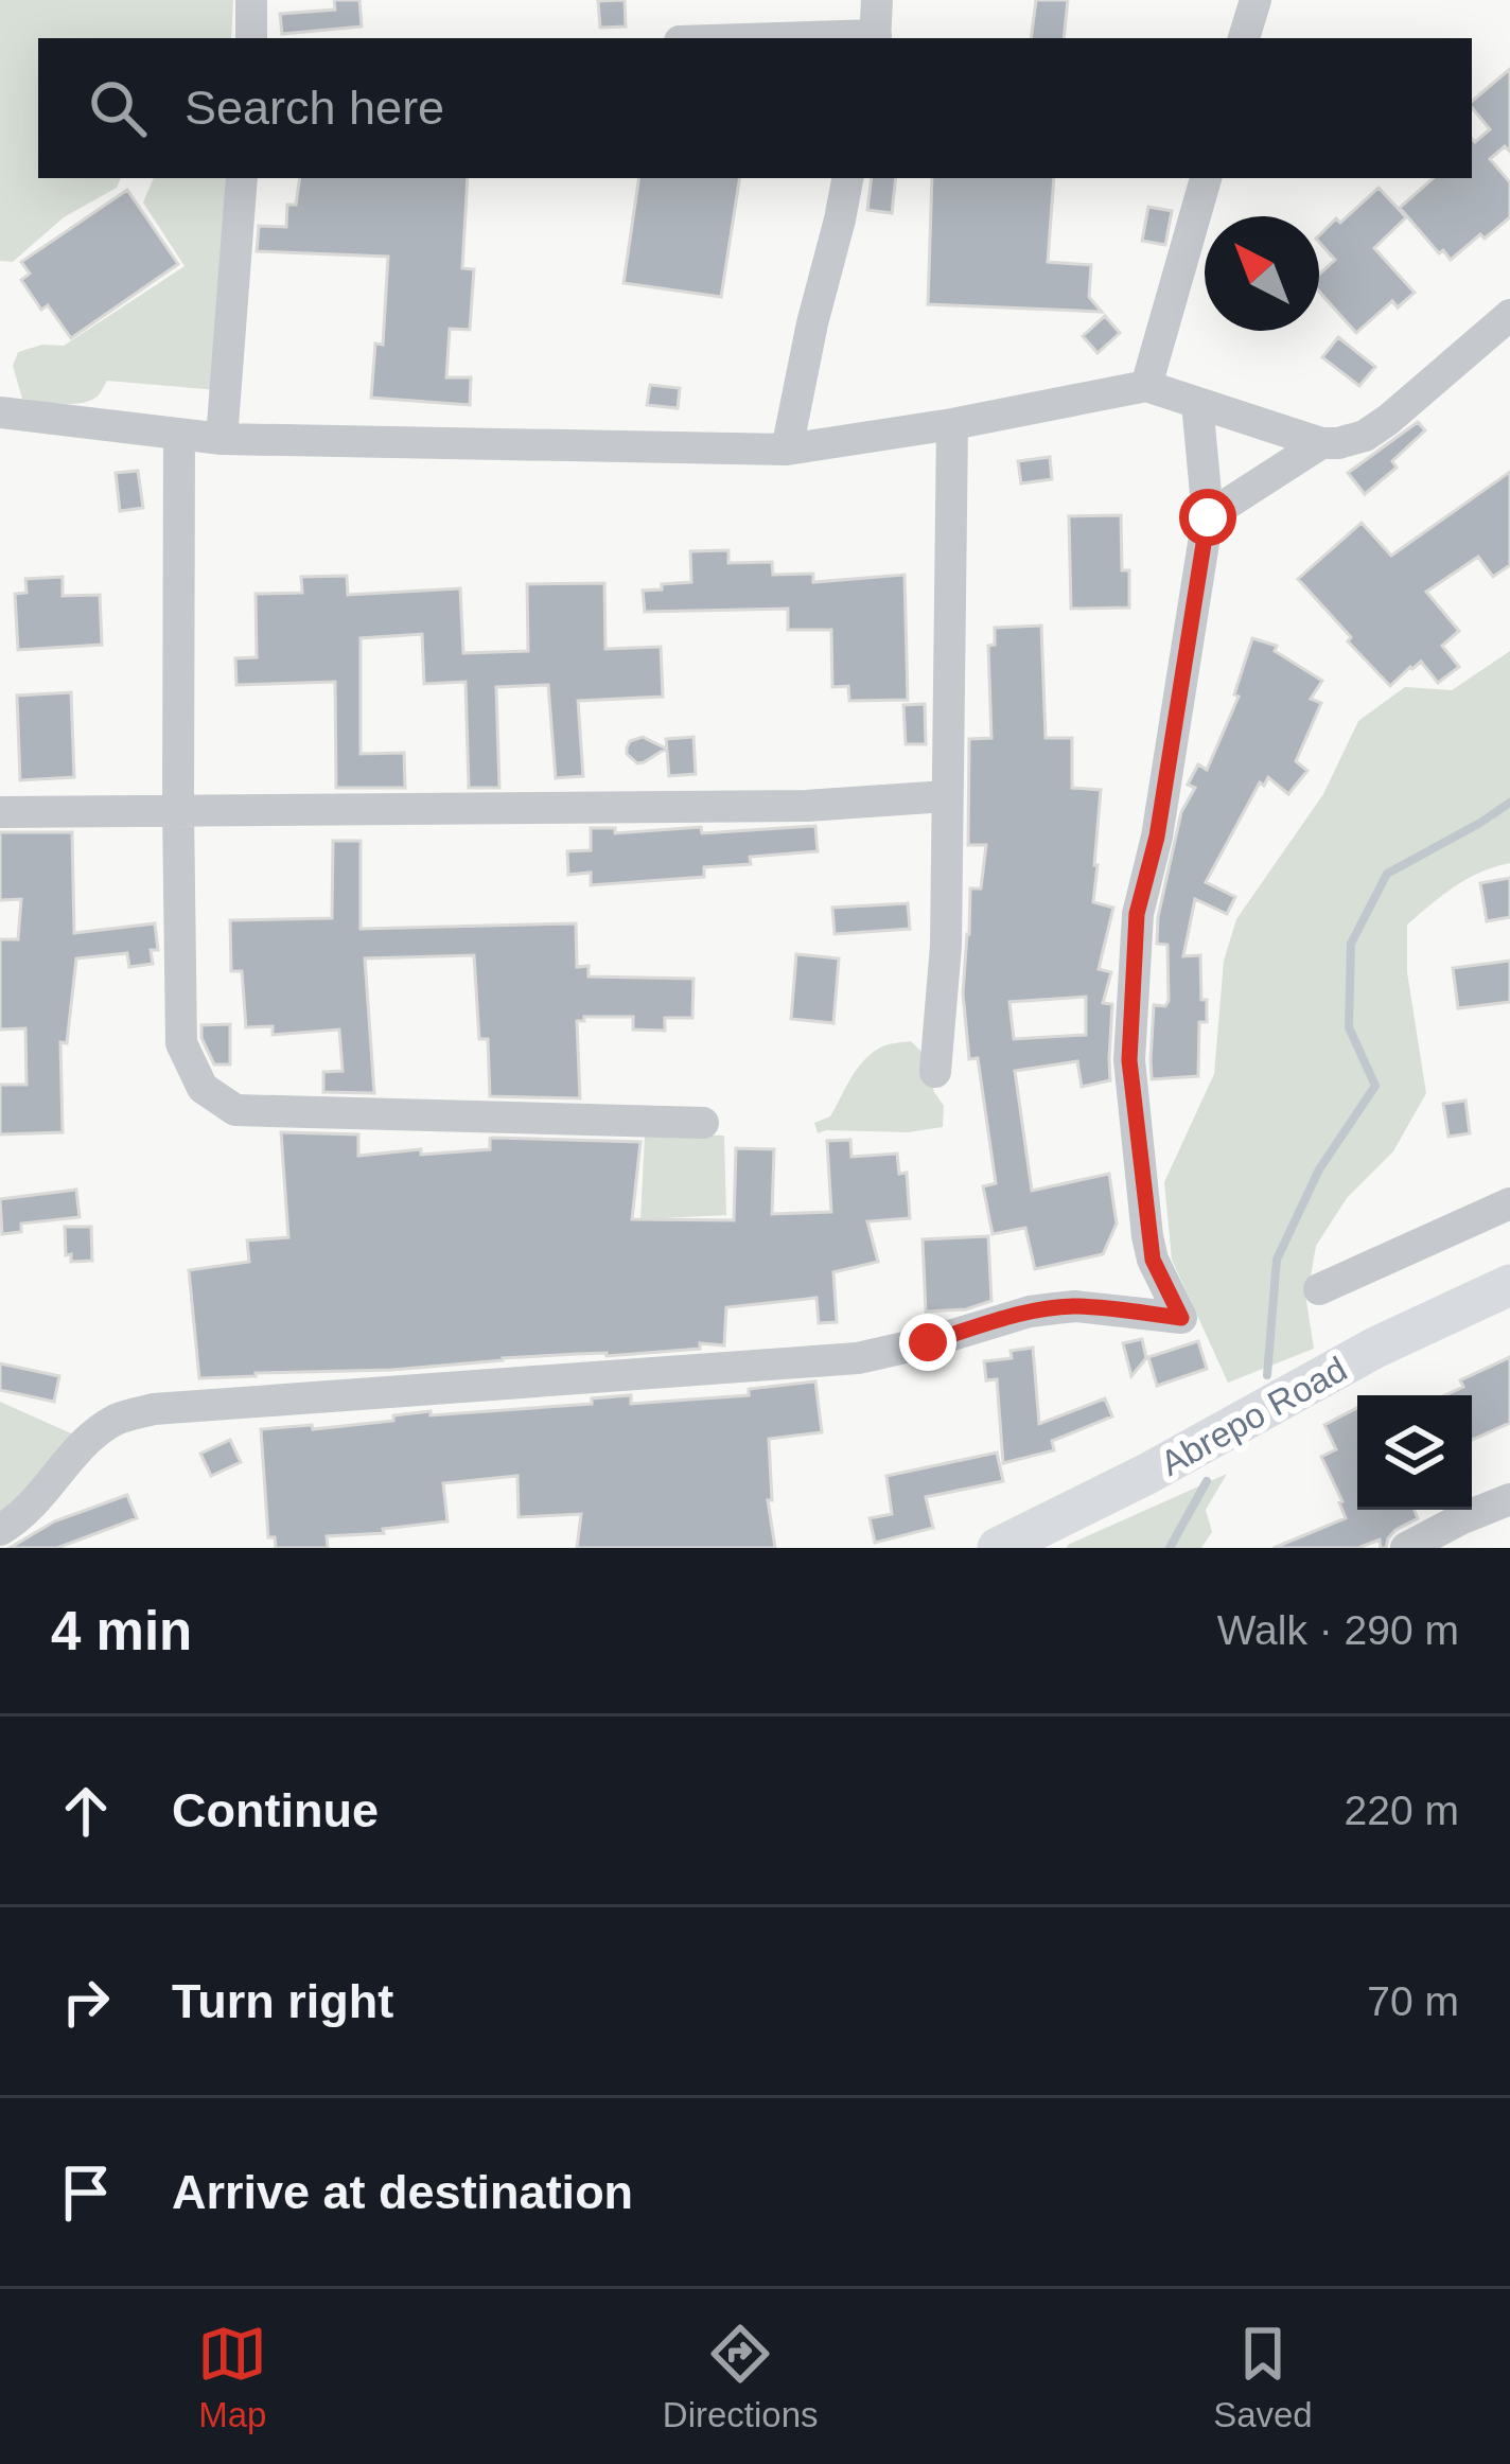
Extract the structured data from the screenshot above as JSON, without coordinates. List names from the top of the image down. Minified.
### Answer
{"streets":{"main road":["Abrepo Road"]},"north":"top left","page":{"search":"Search here","heading":["4 min","Walk · 290 m"],"list":[["Continue","220 m"],["Turn right","70 m"],"Arrive at destination"],"nav":["Map","Directions","Saved"]}}
